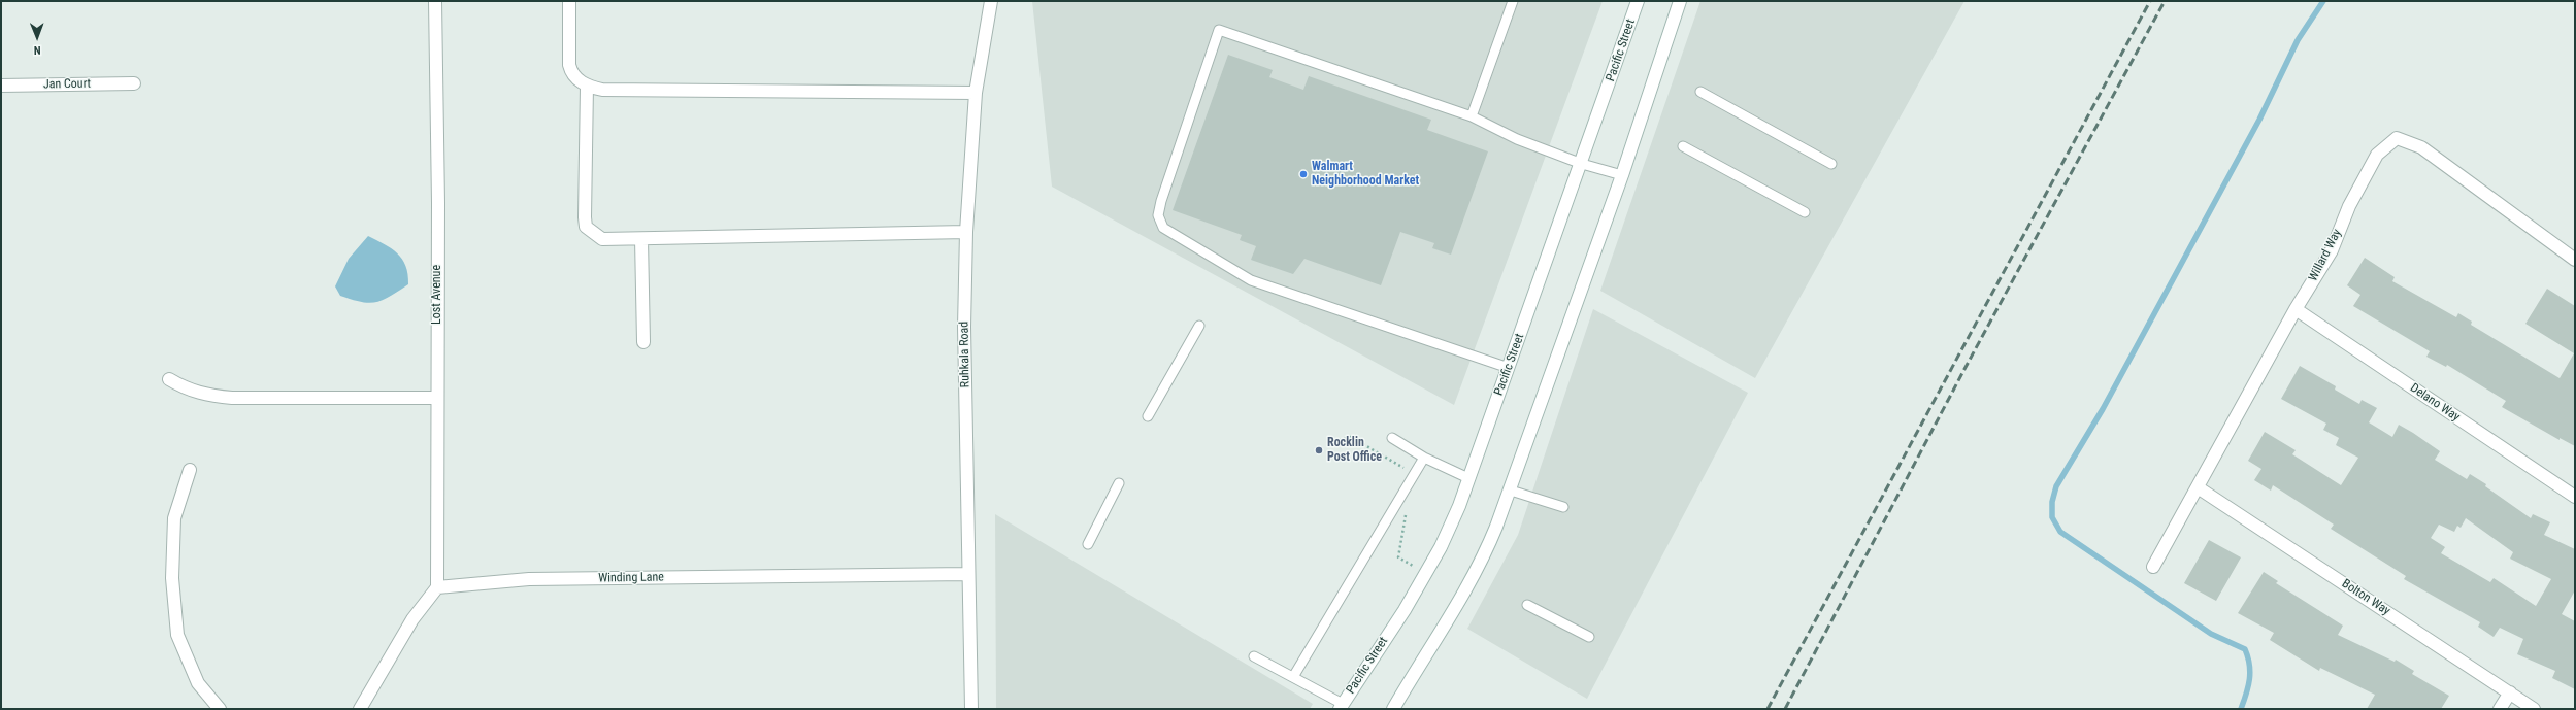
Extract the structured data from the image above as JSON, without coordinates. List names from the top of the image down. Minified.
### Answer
{"streets":{"street":["Pacific Street","Jan Court","Willard Way","Lost Avenue","Ruhkala Road","Delano Way","Winding Lane","Bolton Way"]},"crossings":[["Willard Way","Delano Way"],["Willard Way","Bolton Way"],["Lost Avenue","Winding Lane"],["Ruhkala Road","Winding Lane"]],"places":["Walmart Neighborhood Market","Rocklin Post Office"],"north":"bottom"}
